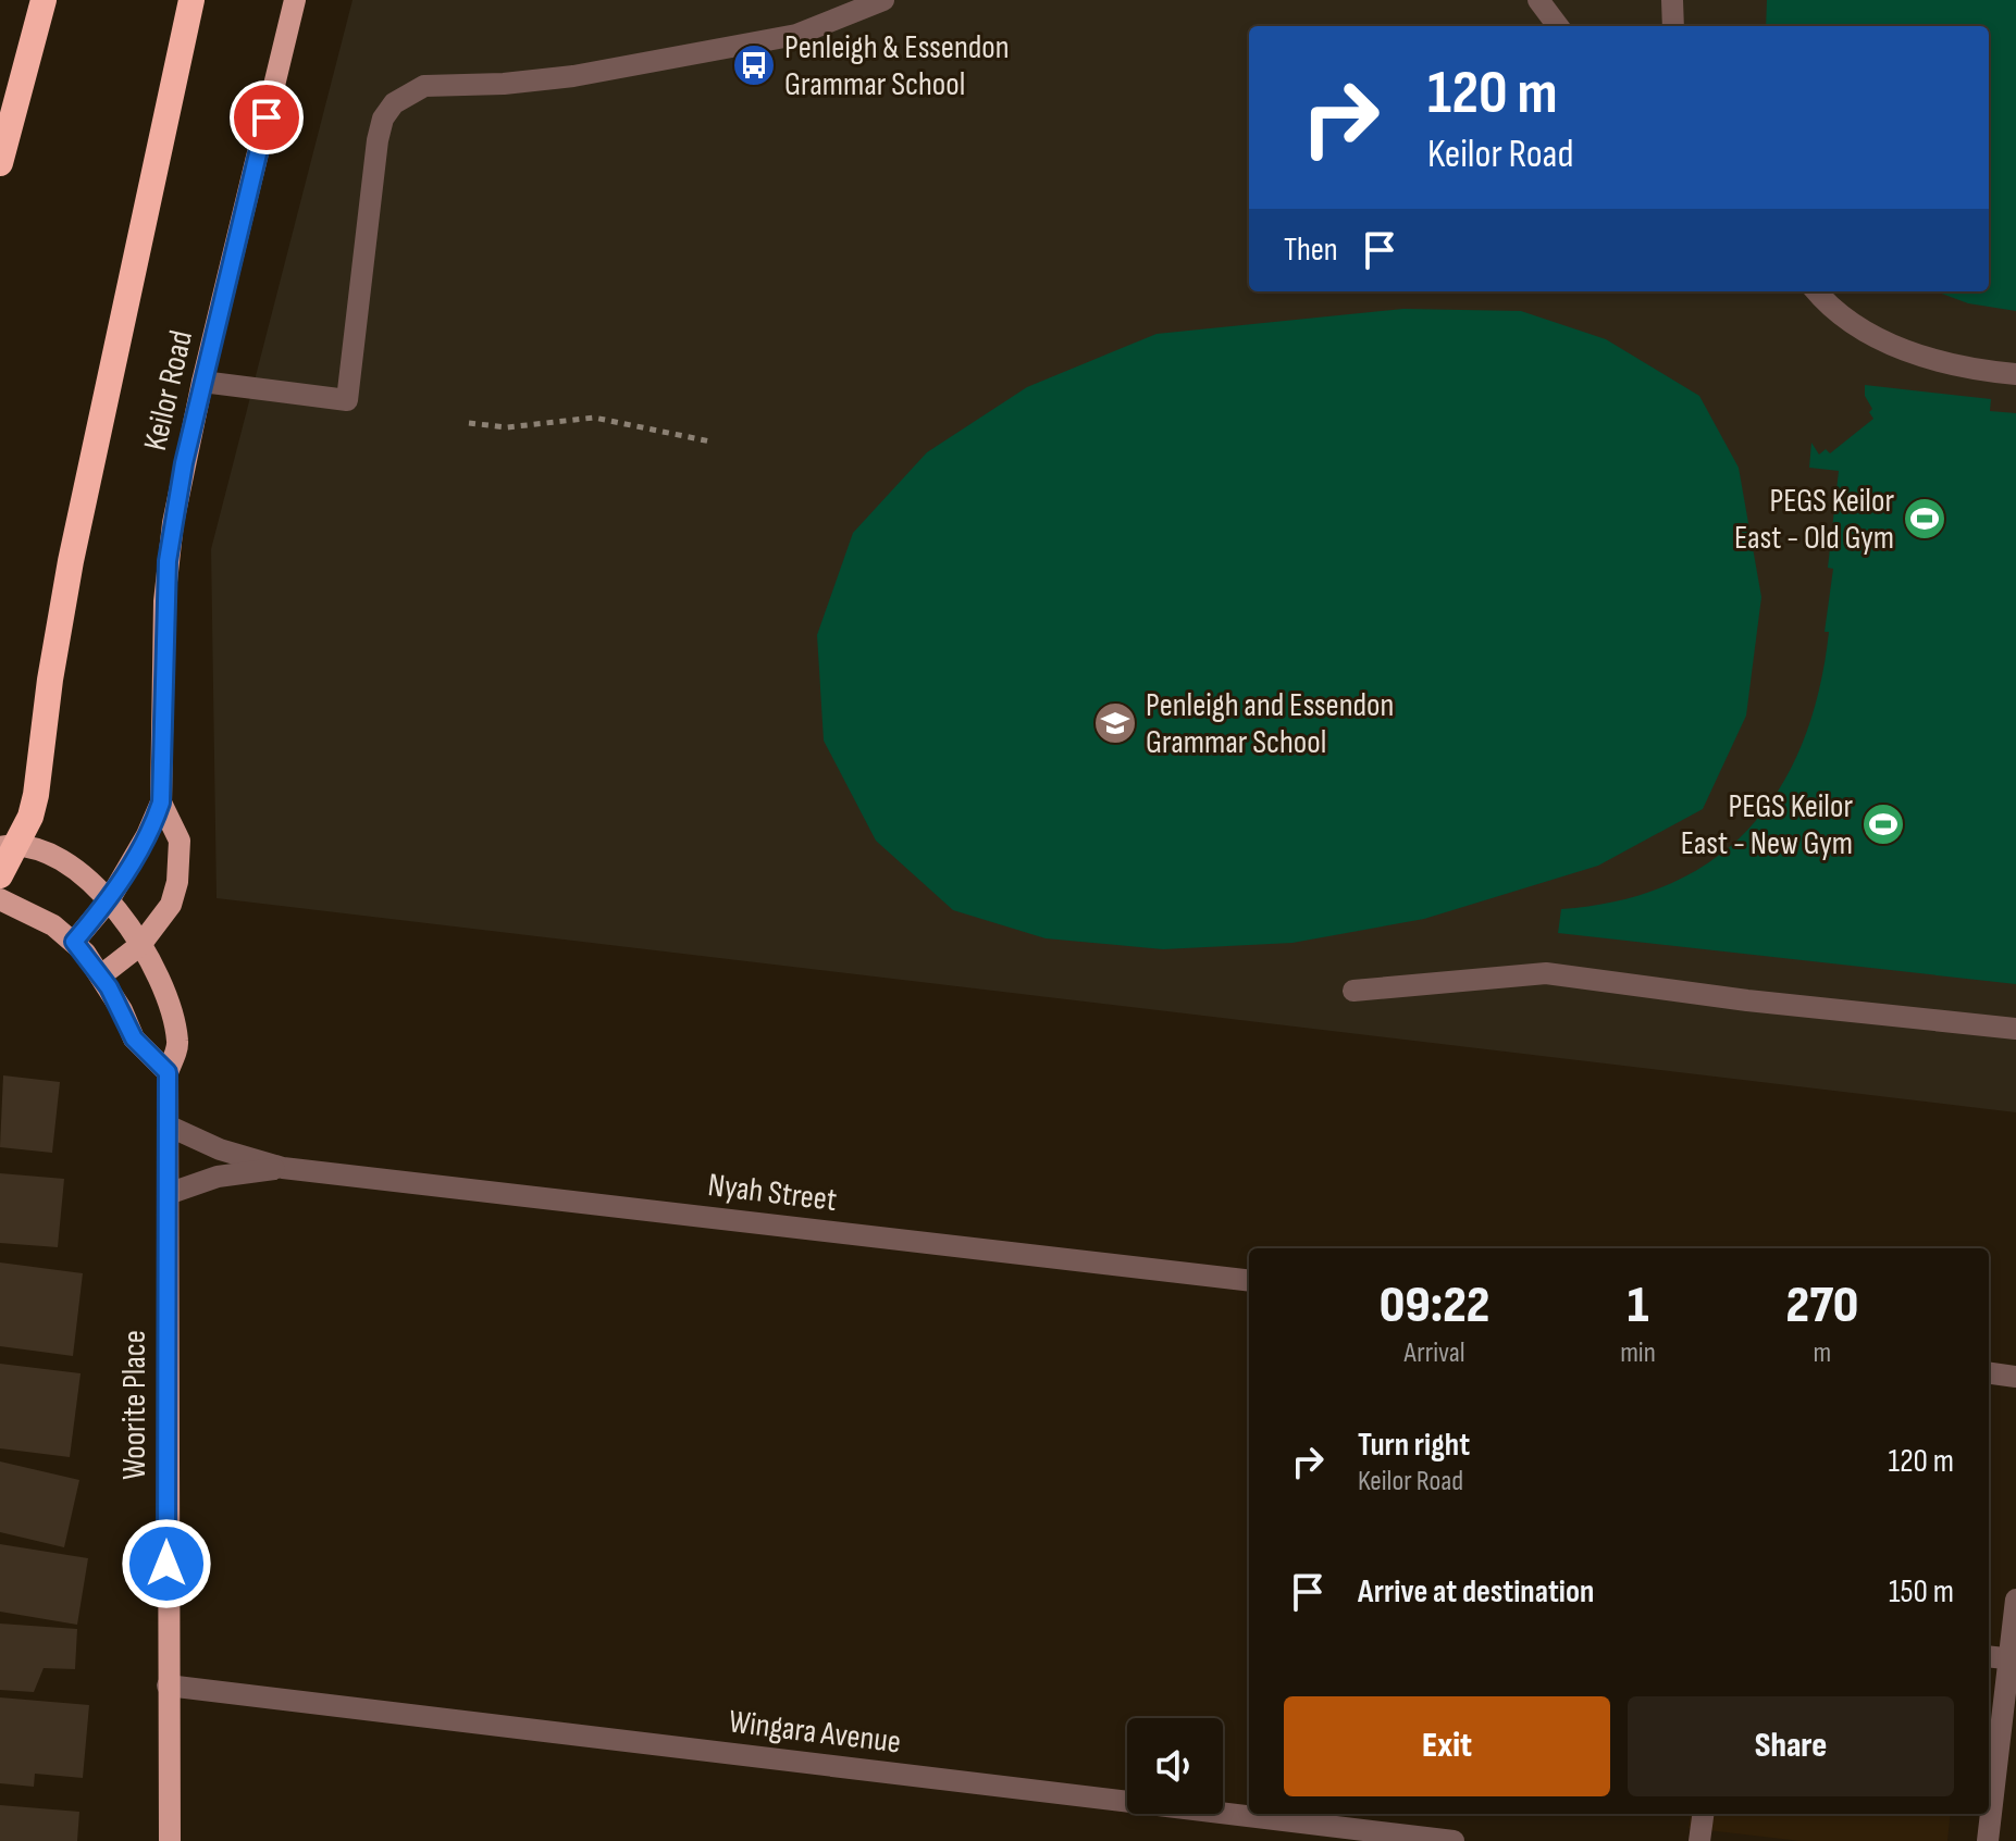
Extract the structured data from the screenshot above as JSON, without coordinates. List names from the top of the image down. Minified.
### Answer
{"streets":{"main road":["Keilor Road","Woorite Place"],"street":["Nyah Street","Wingara Avenue"]},"crossings":[["Keilor Road","Woorite Place"],["Nyah Street","Woorite Place"],["Woorite Place","Wingara Avenue"]],"places":{"bus stop":["Penleigh & Essendon Grammar School"],"sports":["PEGS Keilor East - Old Gym","PEGS Keilor East - New Gym"],"school or university":["Penleigh and Essendon Grammar School"]},"page":{"turn":["120 m","Keilor Road"],"then":"Then","eta":["09:22","Arrival","1","min","270","m"],"list":[{"name":"Turn right","note":"Keilor Road","value":"120 m"},{"name":"Arrive at destination","value":"150 m"}],"buttons":["Exit","Share"]}}
